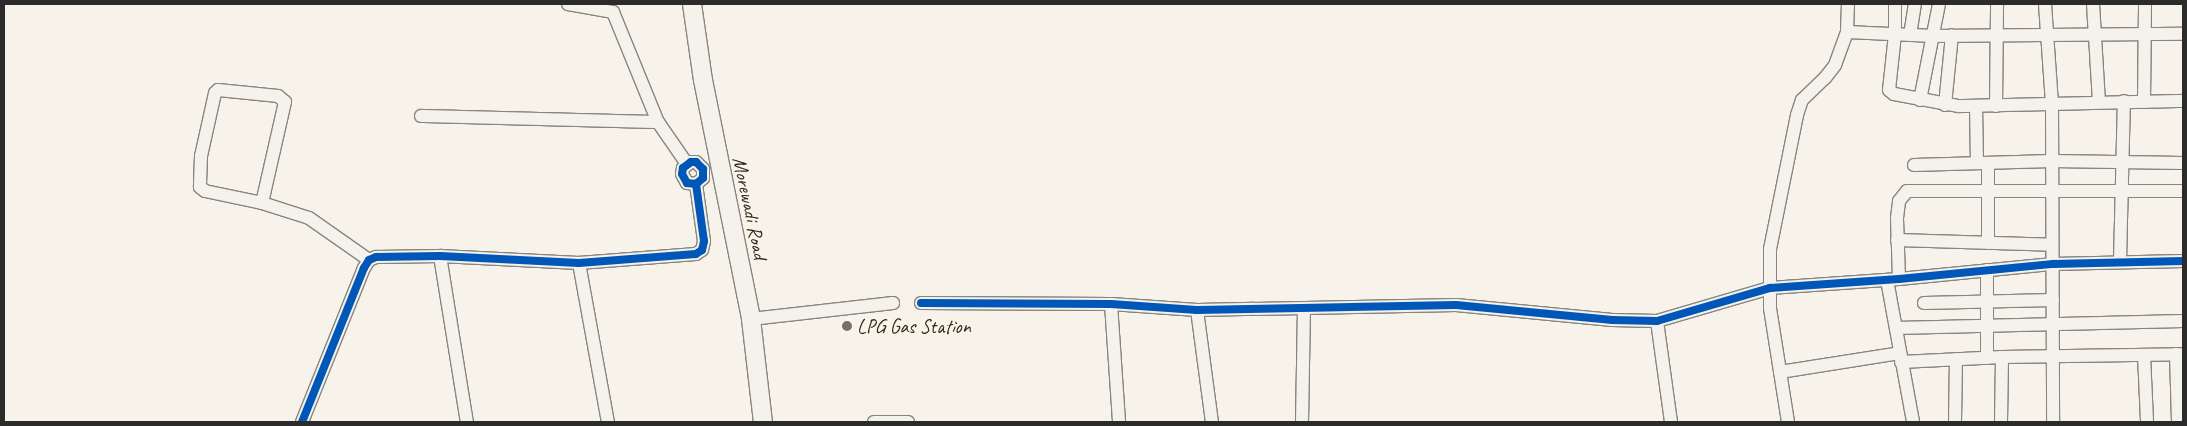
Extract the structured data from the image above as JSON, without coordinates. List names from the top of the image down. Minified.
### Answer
{"streets":{"main road":["Morewadi Road"]},"places":["LPG Gas Station"]}
